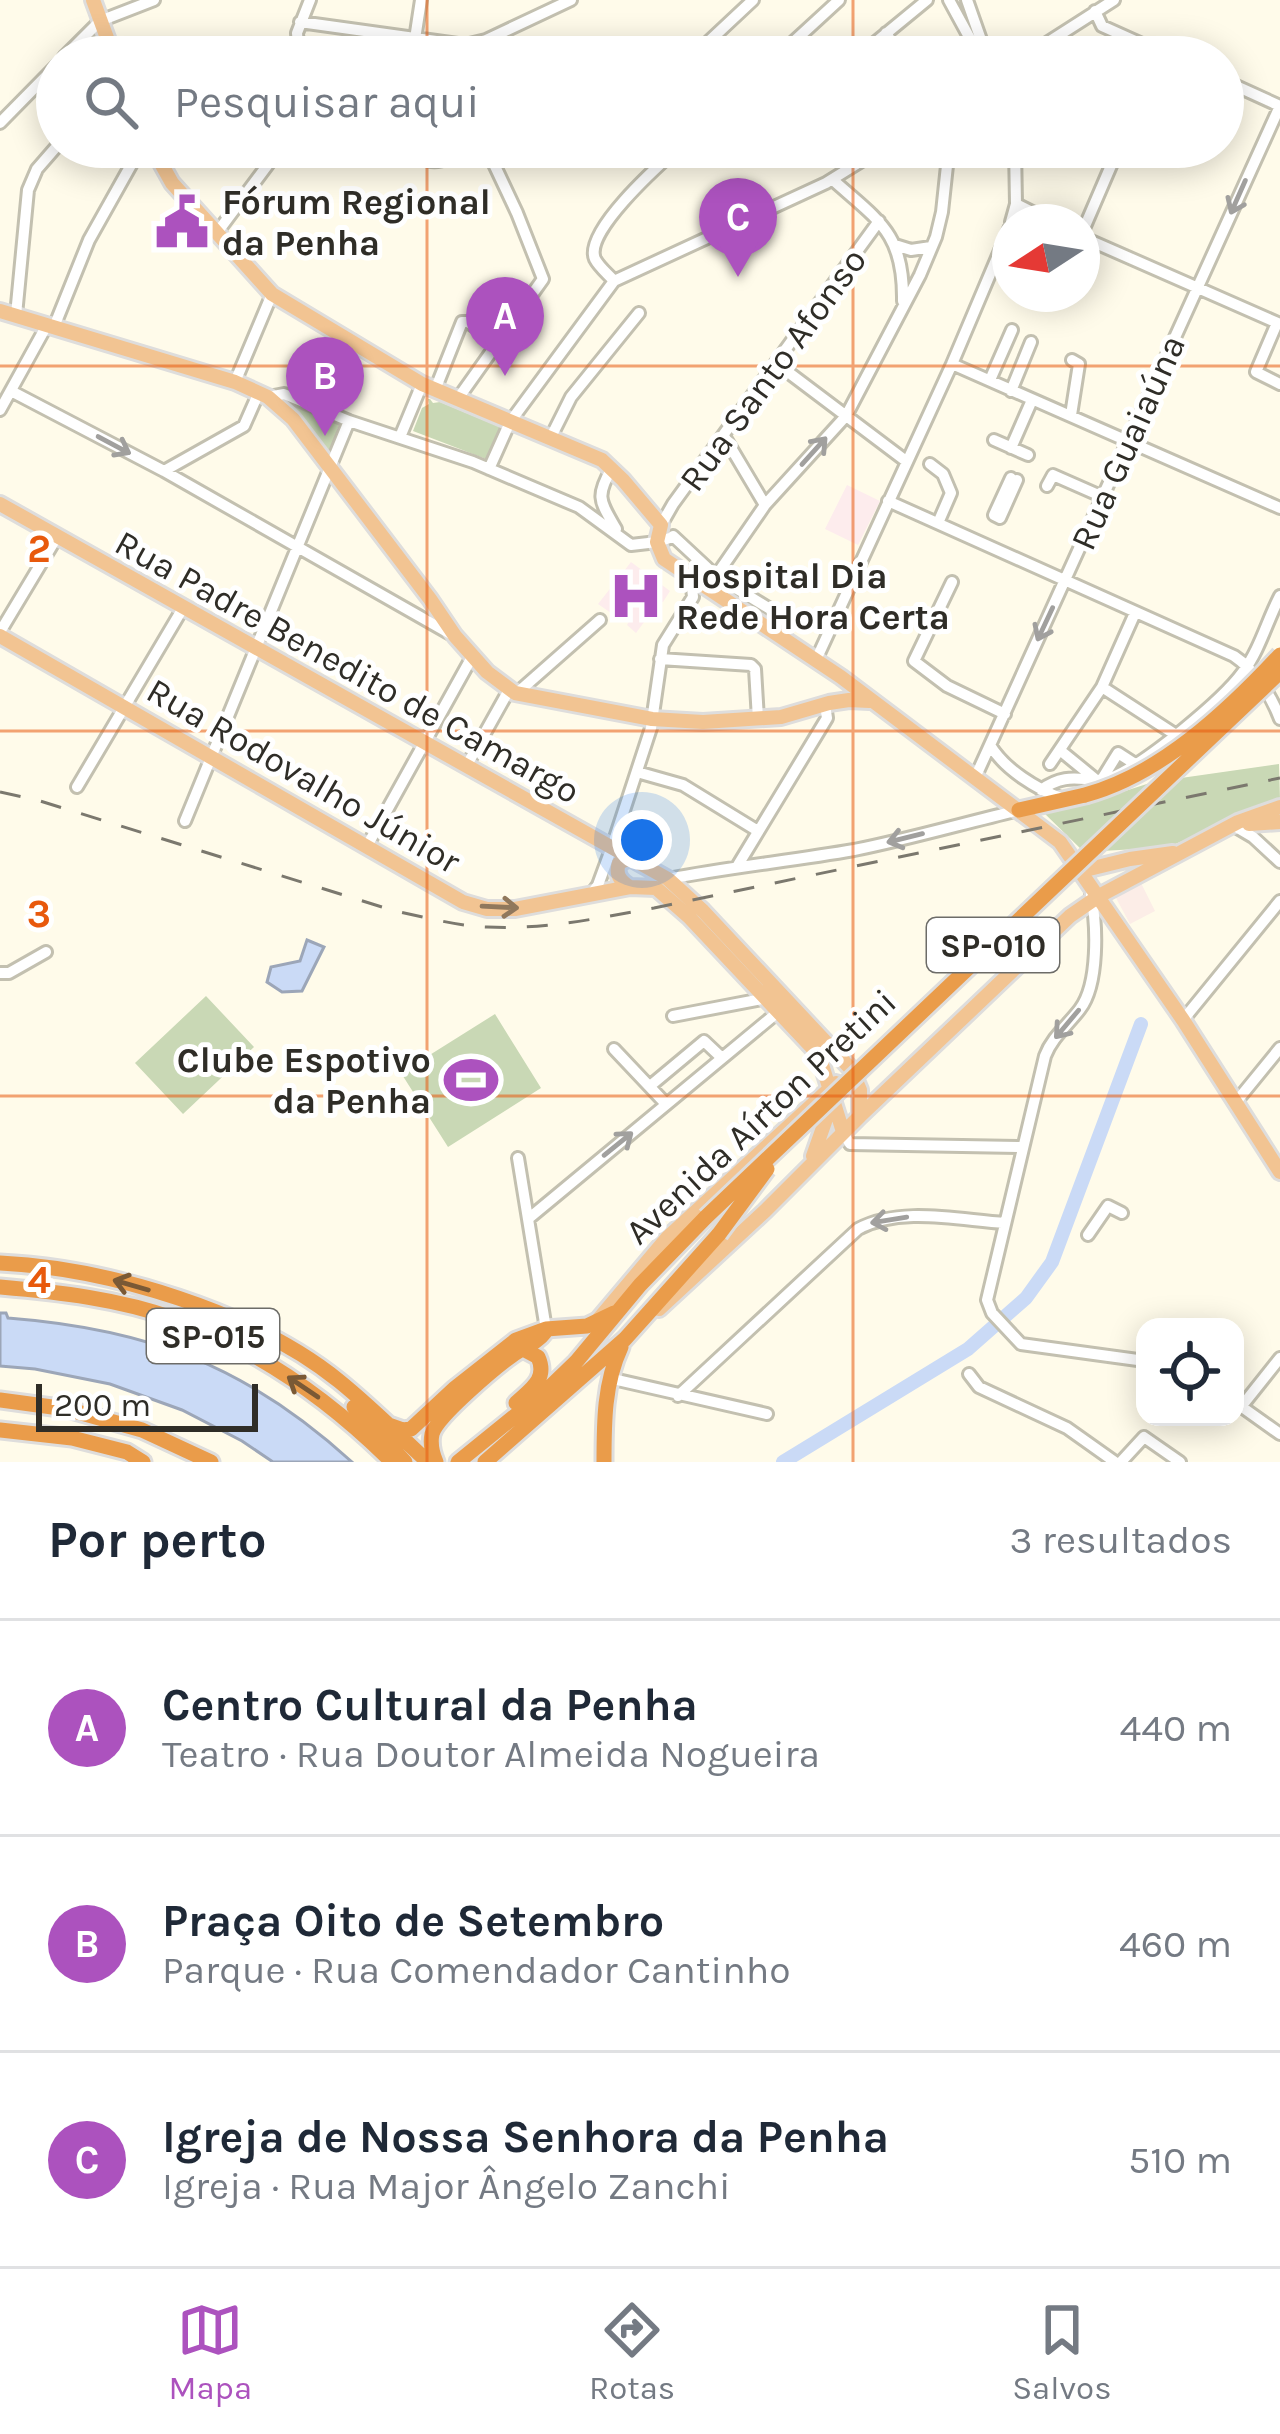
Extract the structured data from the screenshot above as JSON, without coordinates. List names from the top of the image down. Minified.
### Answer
{"streets":{"highway":["SP-010","Avenida Aírton Pretini","SP-015"],"main road":["Rua Padre Benedito de Camargo","Rua Rodovalho Júnior"],"street":["Rua Santo Afonso","Rua Guaiaúna"]},"places":{"public building":["Fórum Regional da Penha"],"hospital":["Hospital Dia Rede Hora Certa"],"sports":["Clube Espotivo da Penha"]},"scale_bar":"200 m","north":"left","page":{"search":"Pesquisar aqui","pins":["C","A","B"],"scale":"200 m","heading":["Por perto","3 resultados"],"list":[{"mark":"A","name":"Centro Cultural da Penha","note":"Teatro · Rua Doutor Almeida Nogueira","value":"440 m"},{"mark":"B","name":"Praça Oito de Setembro","note":"Parque · Rua Comendador Cantinho","value":"460 m"},{"mark":"C","name":"Igreja de Nossa Senhora da Penha","note":"Igreja · Rua Major Ângelo Zanchi","value":"510 m"}],"nav":["Mapa","Rotas","Salvos"]},"grid":{"rows":["2","3","4"]}}
